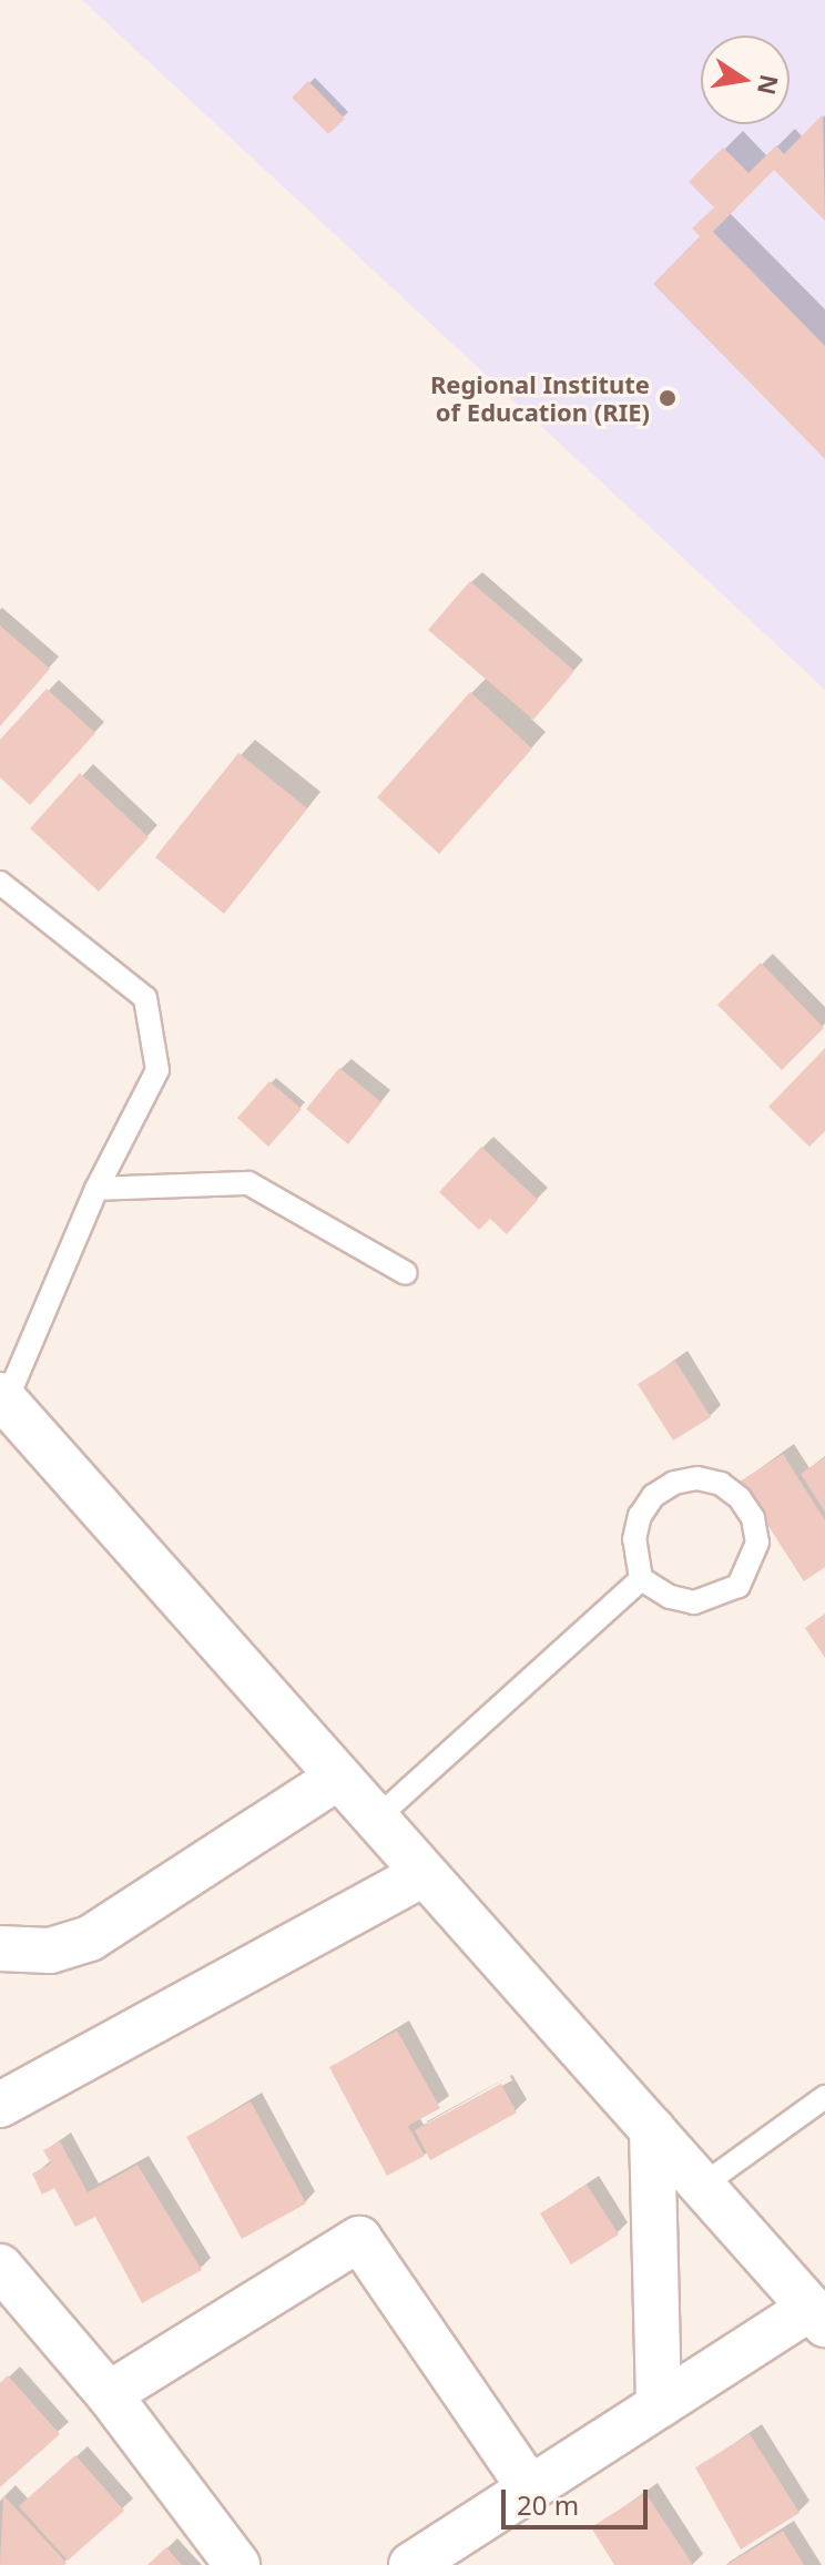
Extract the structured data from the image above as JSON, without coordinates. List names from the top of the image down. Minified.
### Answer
{"places":["Regional Institute of Education (RIE)"],"scale_bar":"20 m","north":"right"}
